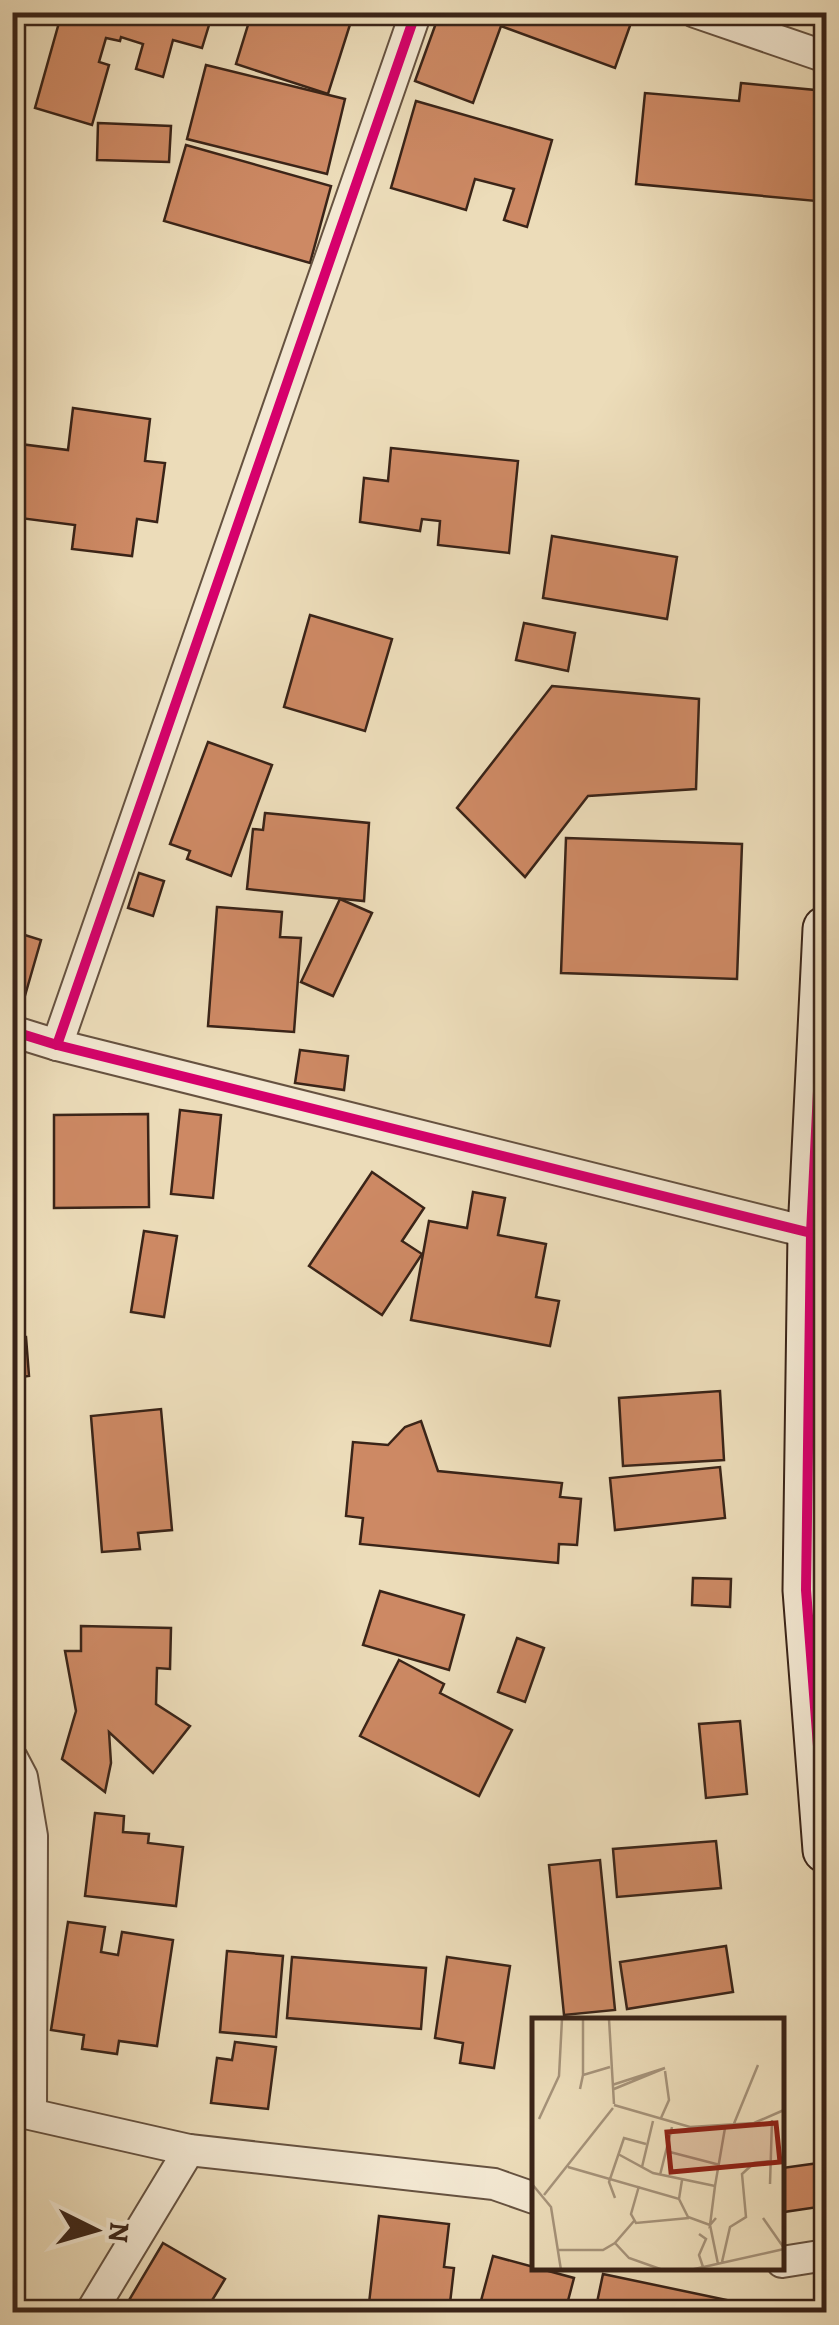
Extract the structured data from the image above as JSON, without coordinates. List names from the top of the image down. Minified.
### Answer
{"north":"right"}
